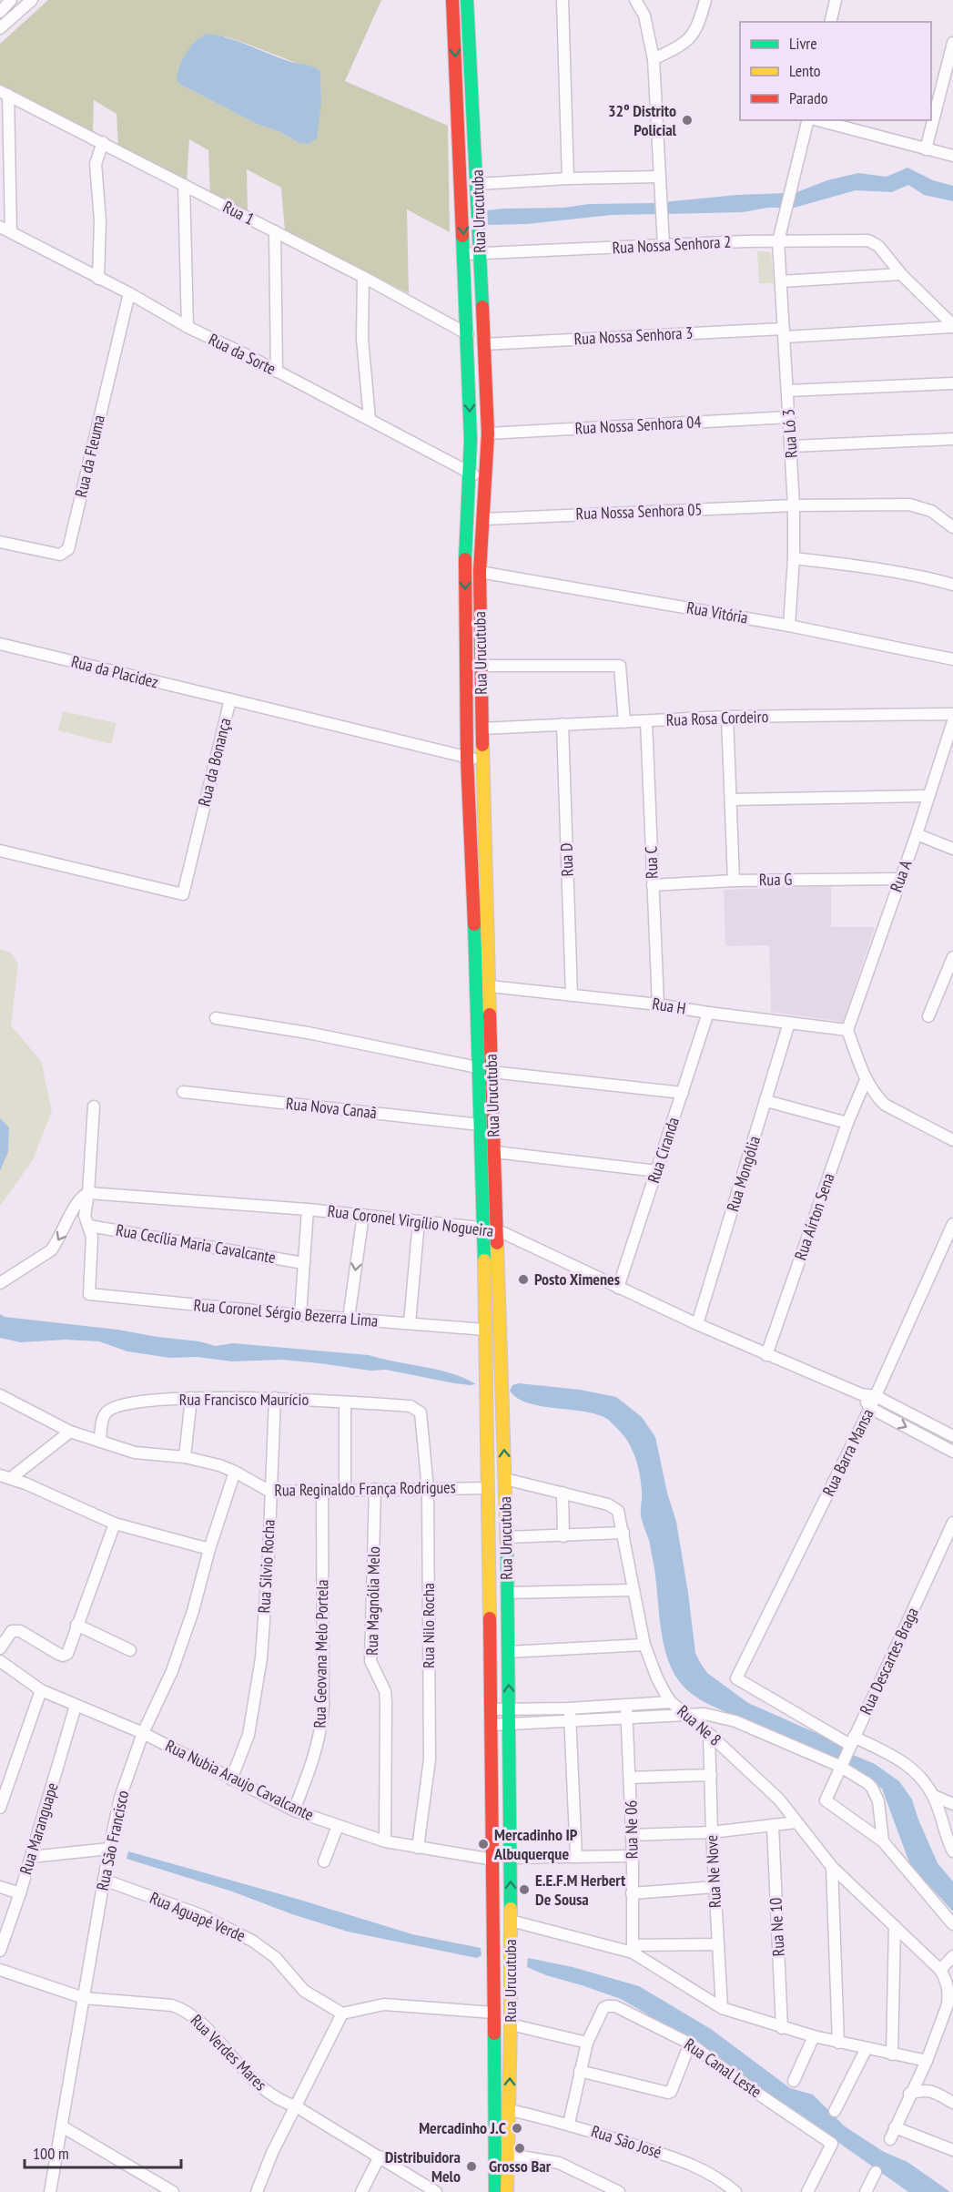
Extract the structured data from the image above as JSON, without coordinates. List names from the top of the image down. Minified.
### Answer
{"streets":{"street":["Rua Urucutuba","Rua 1","Rua Nossa Senhora 2","Rua Nossa Senhora 3","Rua da Sorte","Rua Nossa Senhora 04","Rua Ló 3","Rua da Fleuma","Rua Nossa Senhora 05","Rua Vitória","Rua da Placidez","Rua Rosa Cordeiro","Rua da Bonança","Rua D","Rua C","Rua A","Rua G","Rua H","Rua Nova Canaã","Rua Ciranda","Rua Mongólia","Rua Aírton Sena","Rua Coronel Virgílio Nogueira","Rua Cecília Maria Cavalcante","Rua Coronel Sérgio Bezerra Lima","Rua Francisco Maurício","Rua Barra Mansa","Rua Reginaldo França Rodrigues","Rua Silvio Rocha","Rua Magnólia Melo","Rua Nilo Rocha","Rua Geovana Melo Portela","Rua Descartes Braga","Rua Ne 8","Rua Nubia Araujo Cavalcante","Rua Maranguape","Rua Ne 06","Rua São Francisco","Rua Ne Nove","Rua Aguapé Verde","Rua Ne 10","Rua Verdes Mares","Rua Canal Leste","Rua São José"]},"crossings":[["Rua Urucutuba","Rua 1"],["Rua Urucutuba","Rua Nossa Senhora 2"],["Rua Urucutuba","Rua Nossa Senhora 3"],["Rua Urucutuba","Rua da Sorte"],["Rua Urucutuba","Rua Nossa Senhora 04"],["Rua Urucutuba","Rua Nossa Senhora 05"],["Rua Urucutuba","Rua Vitória"],["Rua Urucutuba","Rua Rosa Cordeiro"],["Rua Urucutuba","Rua da Bonança"],["Rua Urucutuba","Rua H"],["Rua Urucutuba","Rua Nova Canaã"],["Rua Urucutuba","Rua Coronel Virgílio Nogueira"],["Rua Urucutuba","Rua Coronel Sérgio Bezerra Lima"],["Rua Urucutuba","Rua Reginaldo França Rodrigues"],["Rua Urucutuba","Rua Ne 8"],["Rua Urucutuba","Rua Nubia Araujo Cavalcante"],["Rua Urucutuba","Rua São José"],["Rua Nossa Senhora 2","Rua Ló 3"],["Rua Nossa Senhora 3","Rua Ló 3"],["Rua da Sorte","Rua da Fleuma"],["Rua Nossa Senhora 04","Rua Ló 3"],["Rua Ló 3","Rua Nossa Senhora 05"],["Rua Ló 3","Rua Vitória"],["Rua da Placidez","Rua da Bonança"],["Rua Rosa Cordeiro","Rua D"],["Rua Rosa Cordeiro","Rua C"],["Rua D","Rua H"],["Rua C","Rua G"],["Rua C","Rua H"],["Rua A","Rua G"],["Rua A","Rua H"],["Rua H","Rua Ciranda"],["Rua H","Rua Mongólia"],["Rua Ciranda","Rua Coronel Virgílio Nogueira"],["Rua Mongólia","Rua Coronel Virgílio Nogueira"],["Rua Aírton Sena","Rua Coronel Virgílio Nogueira"],["Rua Coronel Virgílio Nogueira","Rua Barra Mansa"],["Rua Cecília Maria Cavalcante","Rua Coronel Sérgio Bezerra Lima"],["Rua Francisco Maurício","Rua Reginaldo França Rodrigues"],["Rua Francisco Maurício","Rua Silvio Rocha"],["Rua Francisco Maurício","Rua Nilo Rocha"],["Rua Barra Mansa","Rua Descartes Braga"],["Rua Reginaldo França Rodrigues","Rua Silvio Rocha"],["Rua Reginaldo França Rodrigues","Rua Magnólia Melo"],["Rua Reginaldo França Rodrigues","Rua Nilo Rocha"],["Rua Reginaldo França Rodrigues","Rua Geovana Melo Portela"],["Rua Reginaldo França Rodrigues","Rua São Francisco"],["Rua Silvio Rocha","Rua Nubia Araujo Cavalcante"],["Rua Magnólia Melo","Rua Nubia Araujo Cavalcante"],["Rua Nilo Rocha","Rua Nubia Araujo Cavalcante"],["Rua Geovana Melo Portela","Rua Nubia Araujo Cavalcante"],["Rua Ne 8","Rua Ne Nove"],["Rua Nubia Araujo Cavalcante","Rua Maranguape"],["Rua Nubia Araujo Cavalcante","Rua São Francisco"],["Rua São Francisco","Rua Aguapé Verde"],["Rua São Francisco","Rua Verdes Mares"]],"places":["32º Distrito Policial","Posto Ximenes","Mercadinho IP Albuquerque","E.E.F.M Herbert De Sousa","Mercadinho J.C","Grosso Bar","Distribuidora Melo"],"legend":["Livre","Lento","Parado"],"scale_bar":"100 m"}
